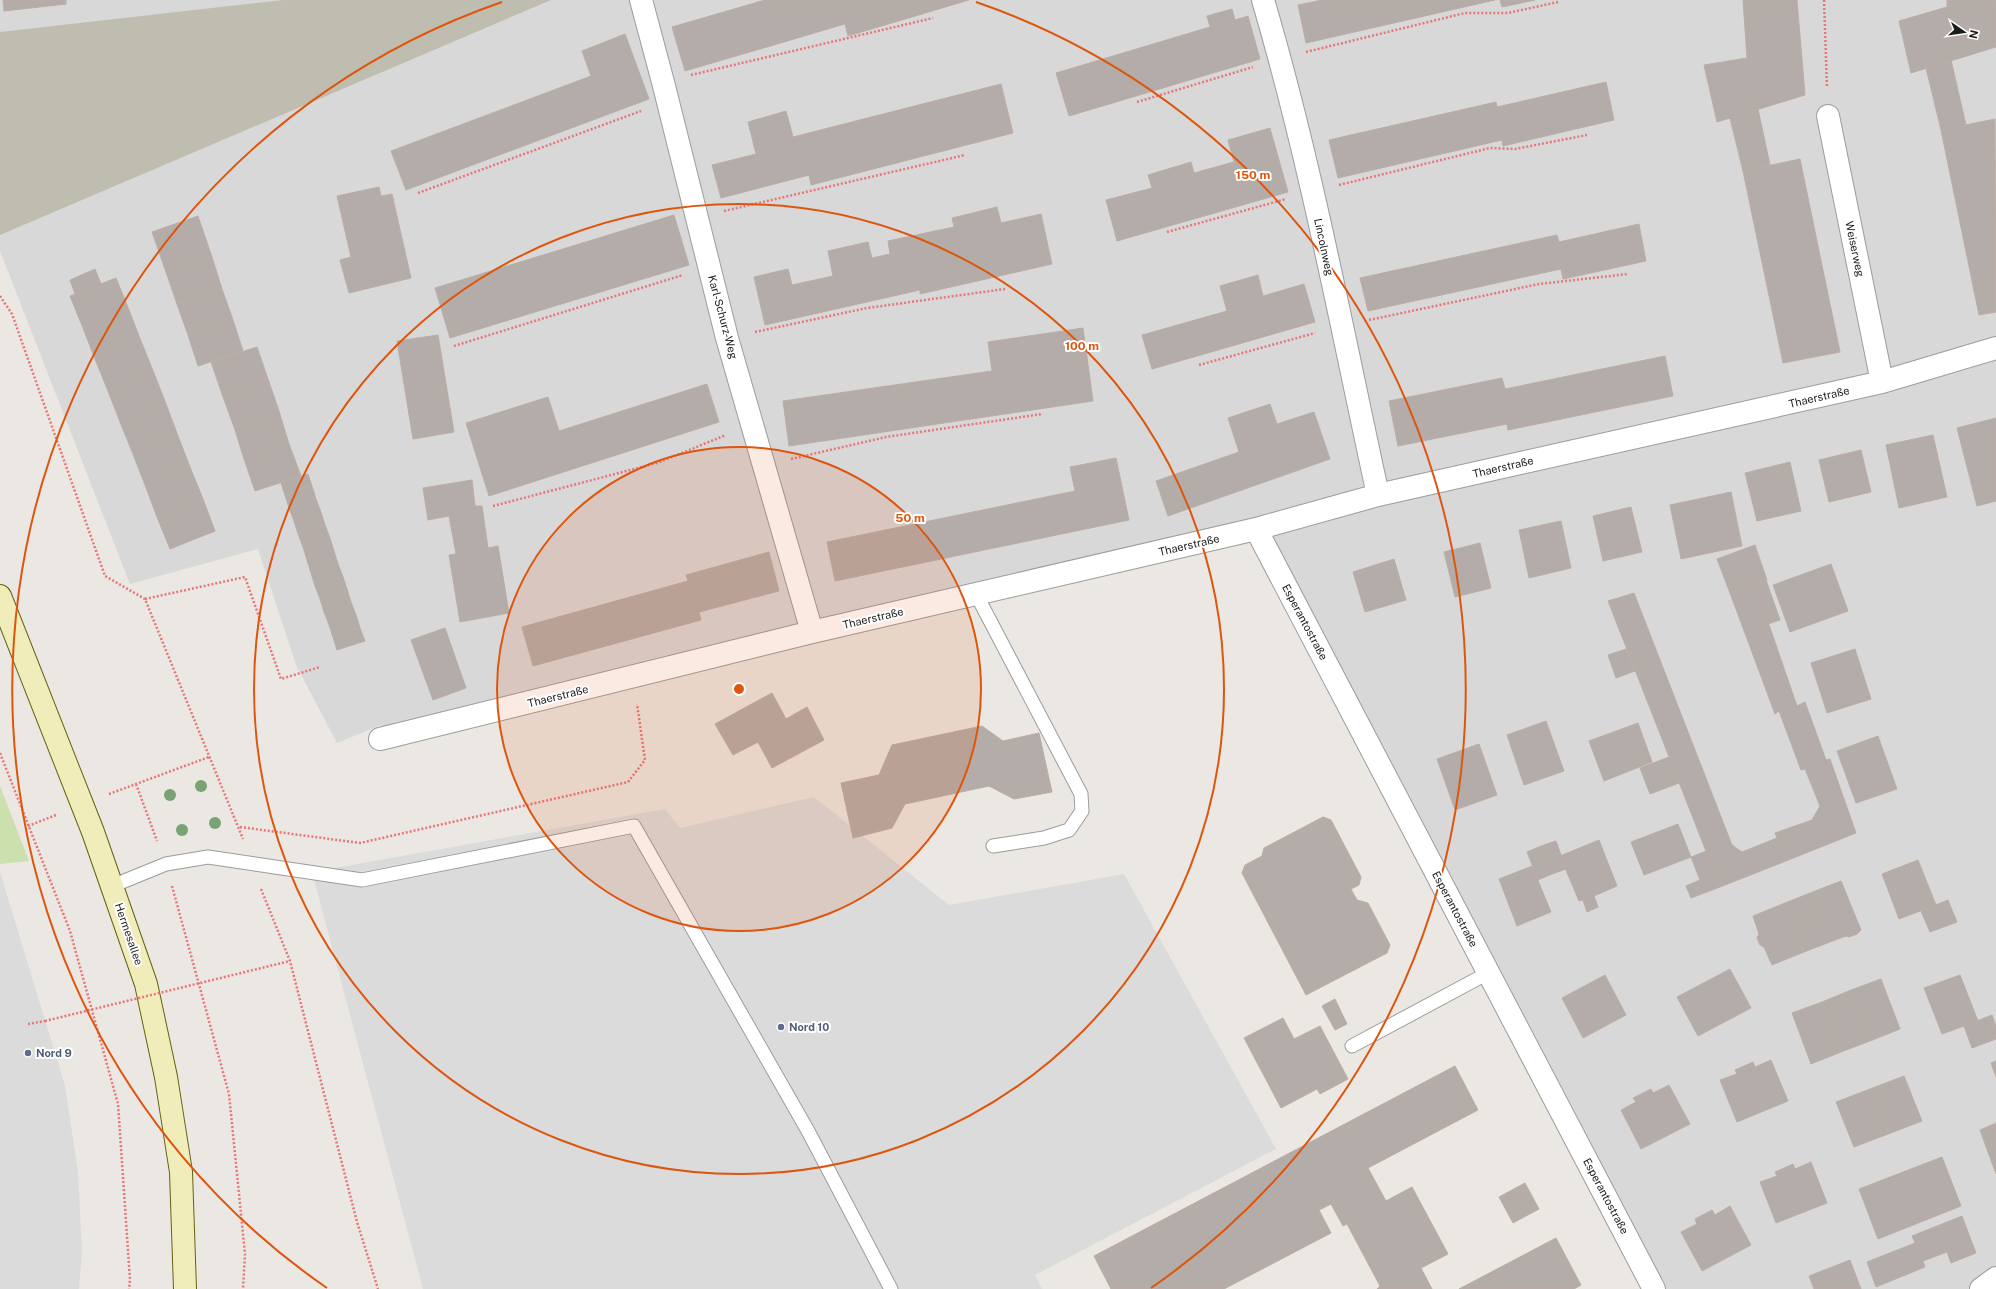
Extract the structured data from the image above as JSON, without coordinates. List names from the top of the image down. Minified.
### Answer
{"streets":{"main road":["Hermesallee"],"street":["Lincolnweg","Weiserweg","Karl-Schurz-Weg","Thaerstraße","Esperantostraße"]},"crossings":[["Lincolnweg","Thaerstraße"],["Weiserweg","Thaerstraße"],["Karl-Schurz-Weg","Thaerstraße"],["Thaerstraße","Esperantostraße"]],"places":["Nord 10","Nord 9"],"north":"right","rings":["150 m","100 m","50 m"]}
